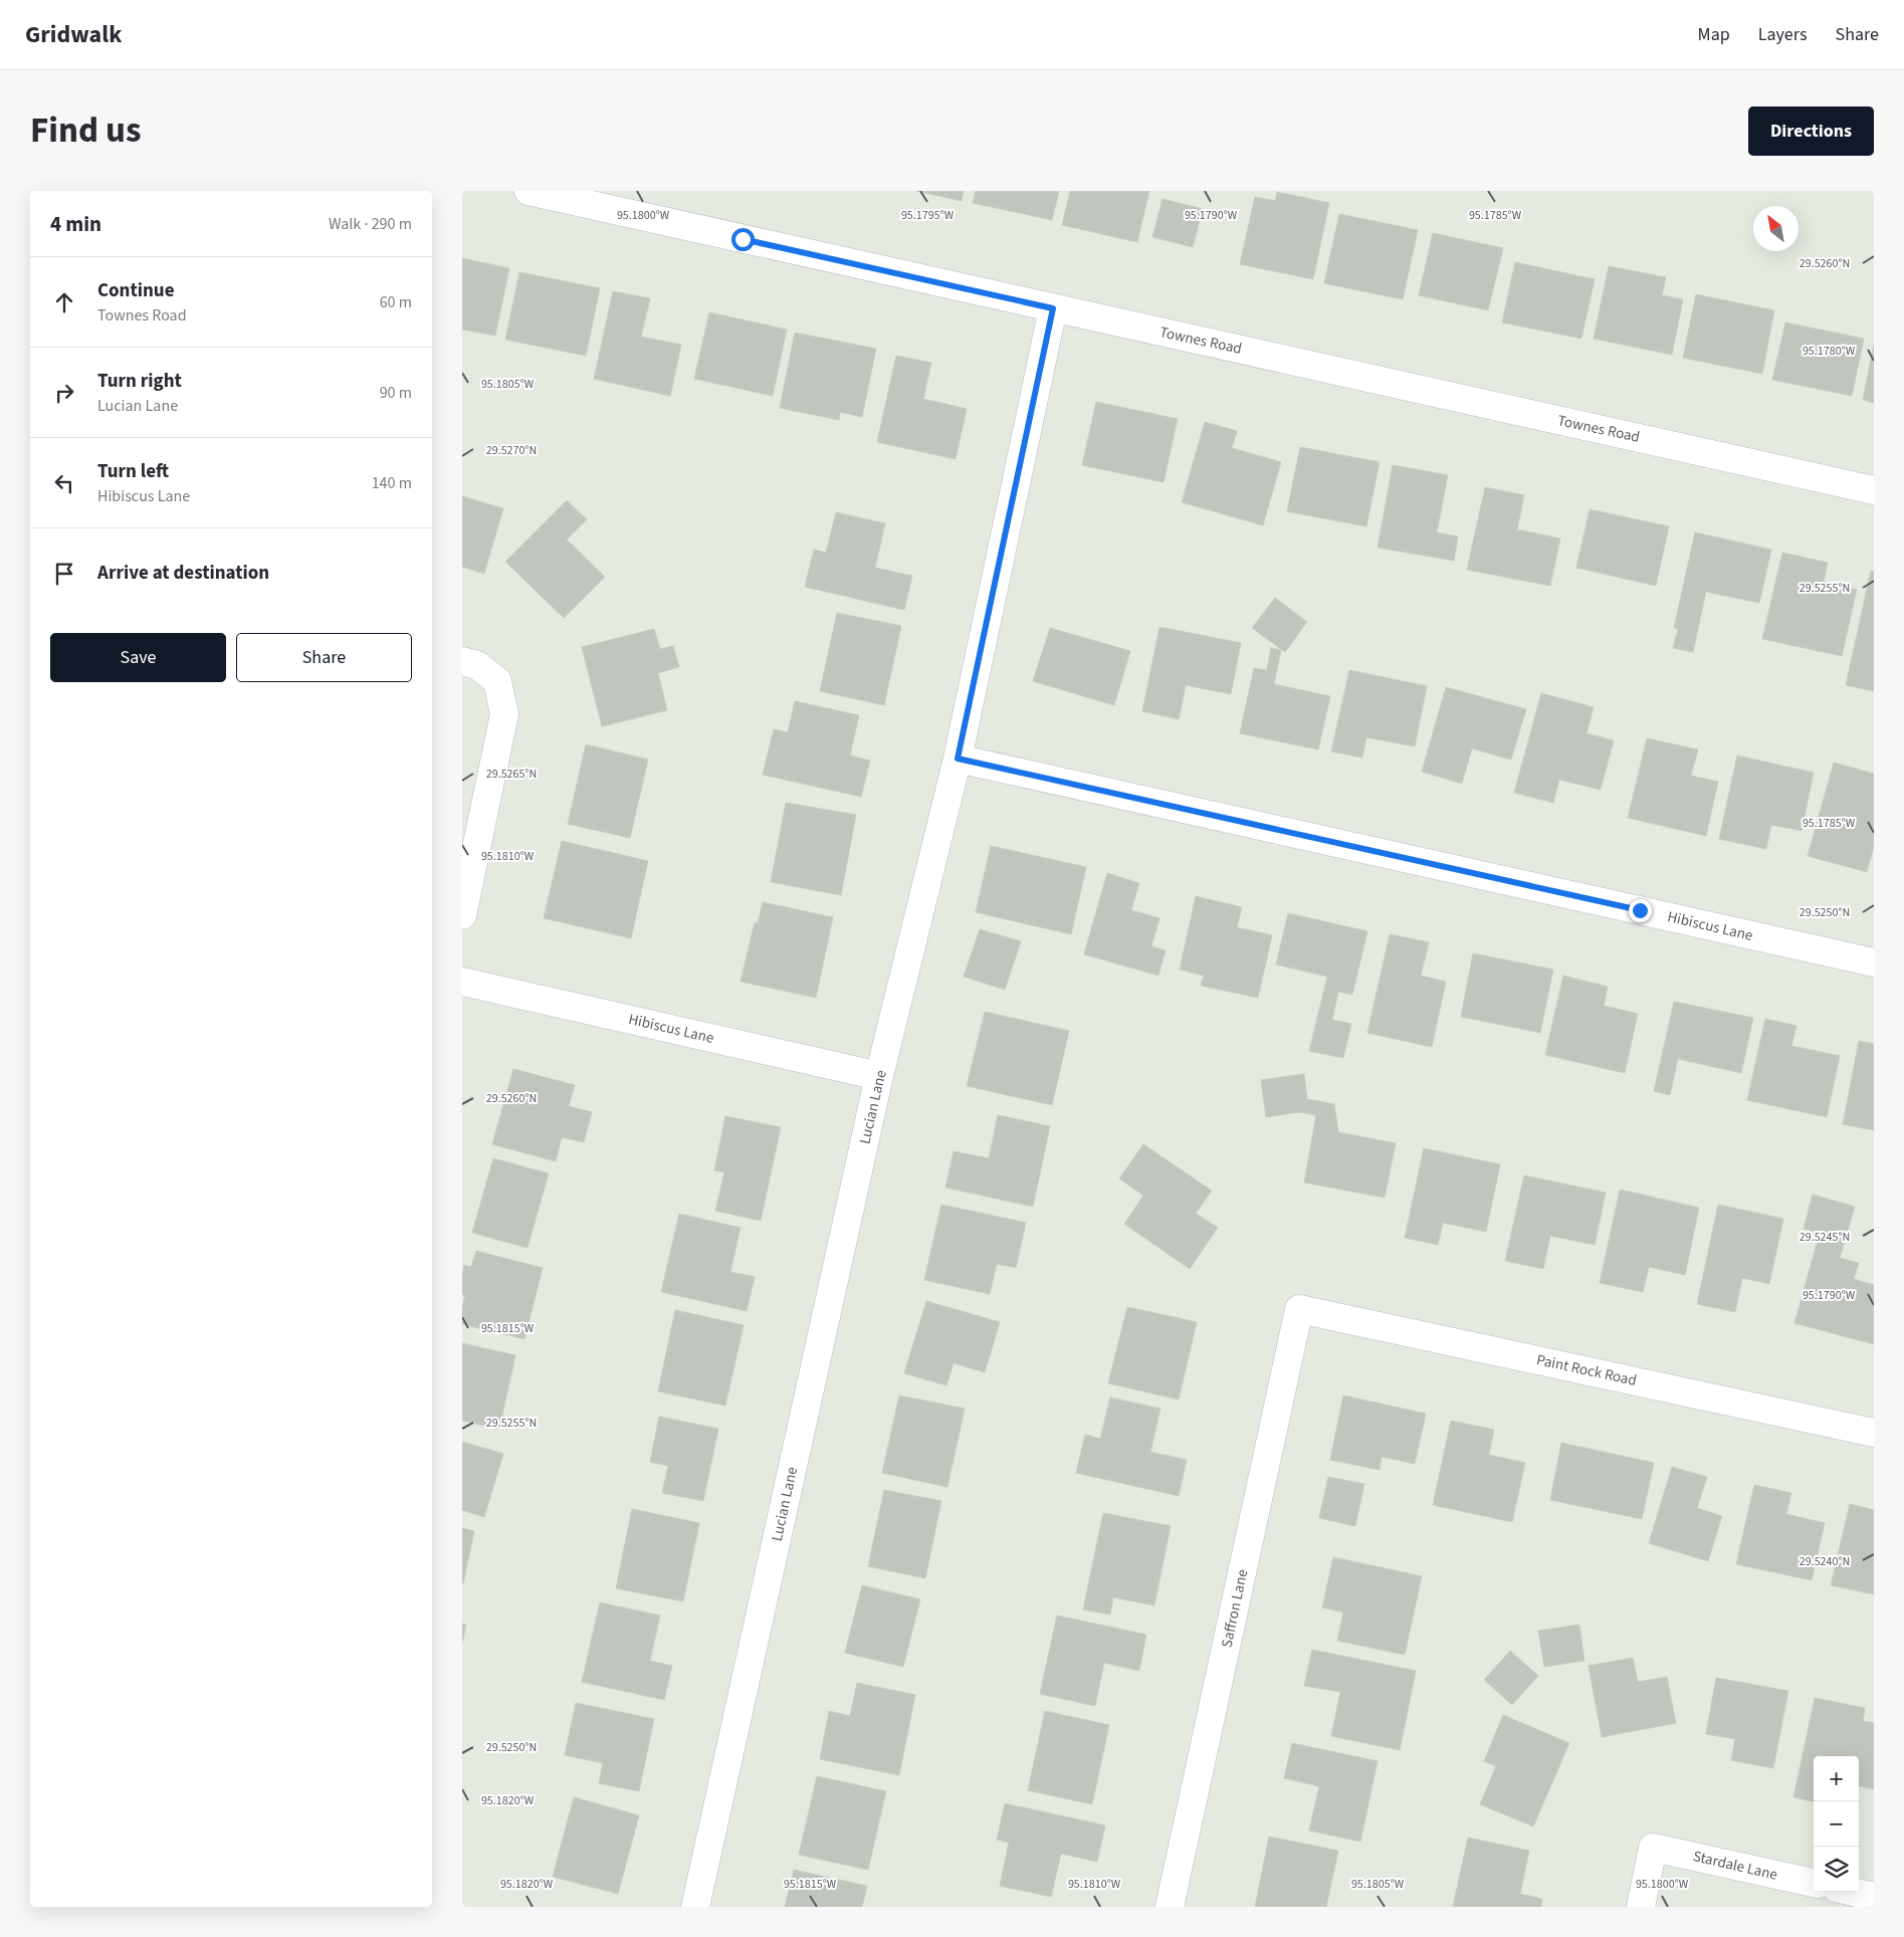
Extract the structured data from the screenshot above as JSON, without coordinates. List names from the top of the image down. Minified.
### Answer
{"streets":{"street":["Townes Road","Hibiscus Lane","Lucian Lane","Paint Rock Road","Saffron Lane","Stardale Lane"]},"crossings":[["Townes Road","Lucian Lane"],["Hibiscus Lane","Lucian Lane"],["Paint Rock Road","Saffron Lane"]],"north":"top left","page":{"header":"Gridwalk","nav":["Map","Layers","Share"],"title":"Find us","buttons":["Directions",["Save","Share"]],"heading":["4 min","Walk · 290 m"],"list":[["Continue","Townes Road","60 m"],["Turn right","Lucian Lane","90 m"],["Turn left","Hibiscus Lane","140 m"],"Arrive at destination"],"map_buttons":["+","−"]},"coordinates":["95.1785°W","95.1800°W","95.1795°W","95.1790°W","29.5260°N","95.1780°W","95.1805°W","29.5270°N","29.5255°N","29.5265°N","95.1810°W","29.5250°N","29.5245°N","95.1815°W","29.5240°N","95.1820°W"]}
